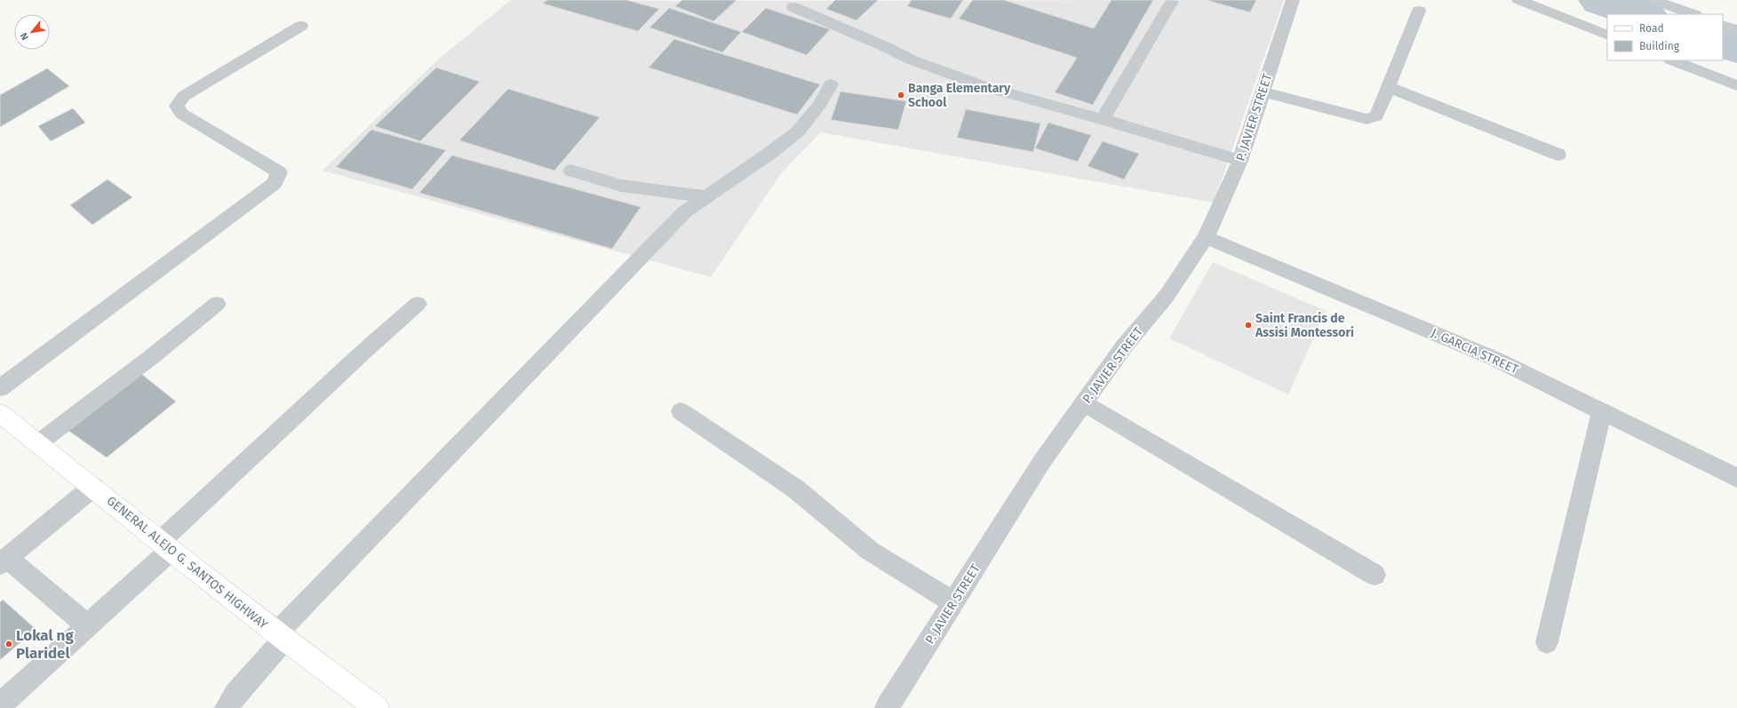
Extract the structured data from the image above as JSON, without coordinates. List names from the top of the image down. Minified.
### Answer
{"streets":{"main road":["GENERAL ALEJO G. SANTOS HIGHWAY"],"street":["P. JAVIER STREET","J. GARCIA STREET"]},"crossings":[["P. JAVIER STREET","J. GARCIA STREET"]],"places":["Banga Elementary School","Saint Francis de Assisi Montessori","Lokal ng Plaridel"],"legend":["Road","Building"],"north":"bottom left"}
